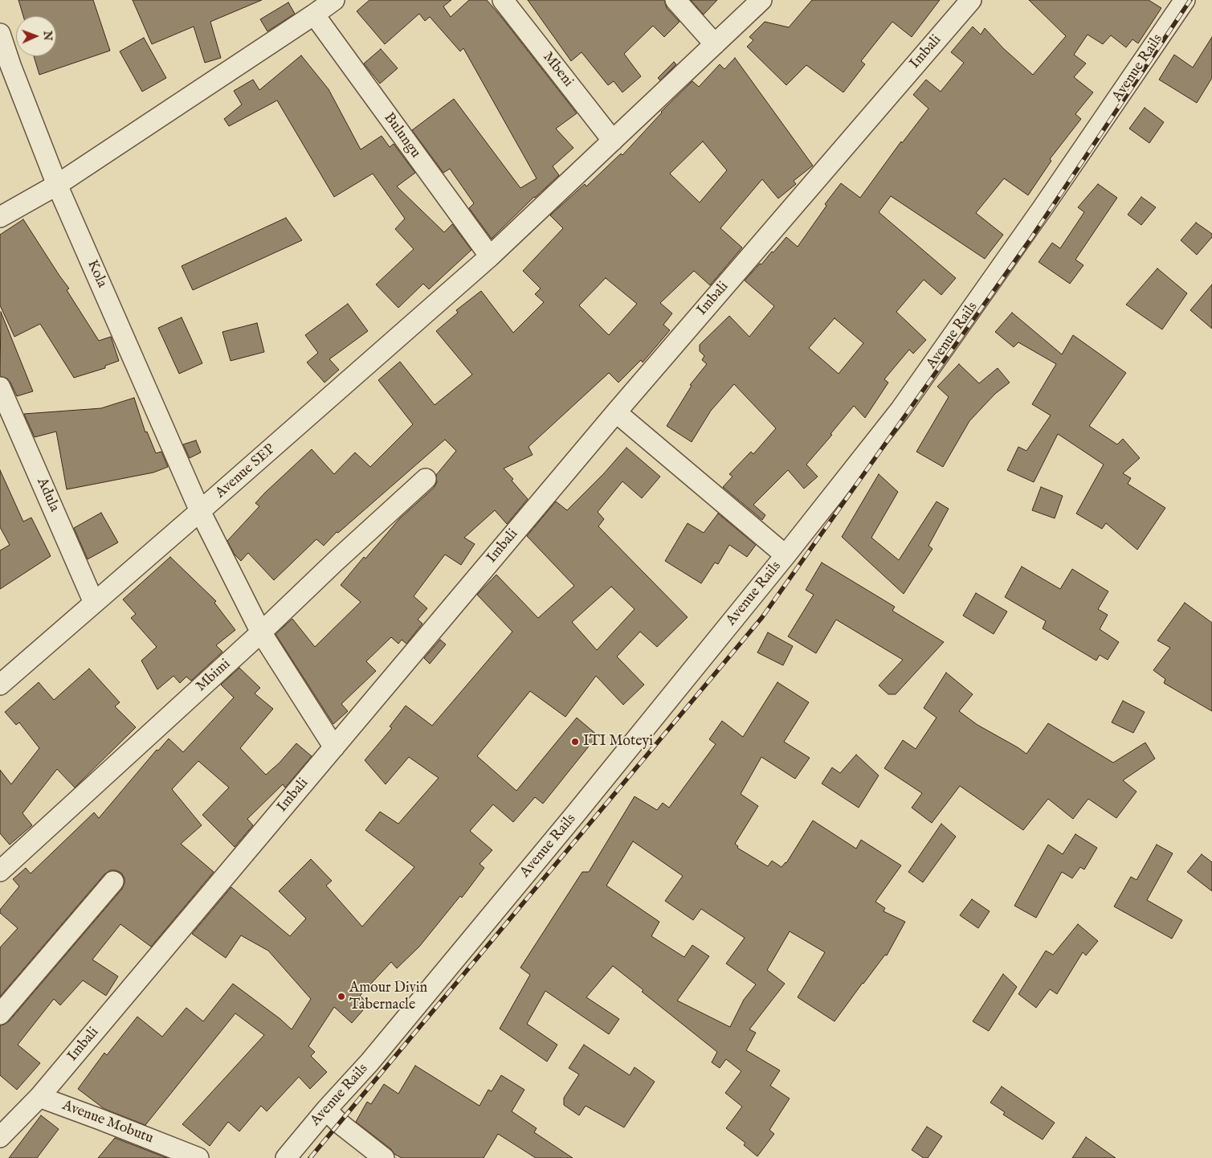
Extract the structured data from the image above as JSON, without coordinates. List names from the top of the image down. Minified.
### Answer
{"streets":{"street":["Imbali","Avenue Rails","Mbeni","Bulungu","Kola","Avenue SEP","Adula","Mbimi","Avenue Mobutu"]},"crossings":[["Imbali","Kola"],["Imbali","Avenue Mobutu"],["Mbeni","Avenue SEP"],["Bulungu","Avenue SEP"],["Kola","Avenue SEP"],["Kola","Mbimi"],["Avenue SEP","Adula"]],"places":["ITI Moteyi","Amour Divin Tabernacle"],"north":"right"}
